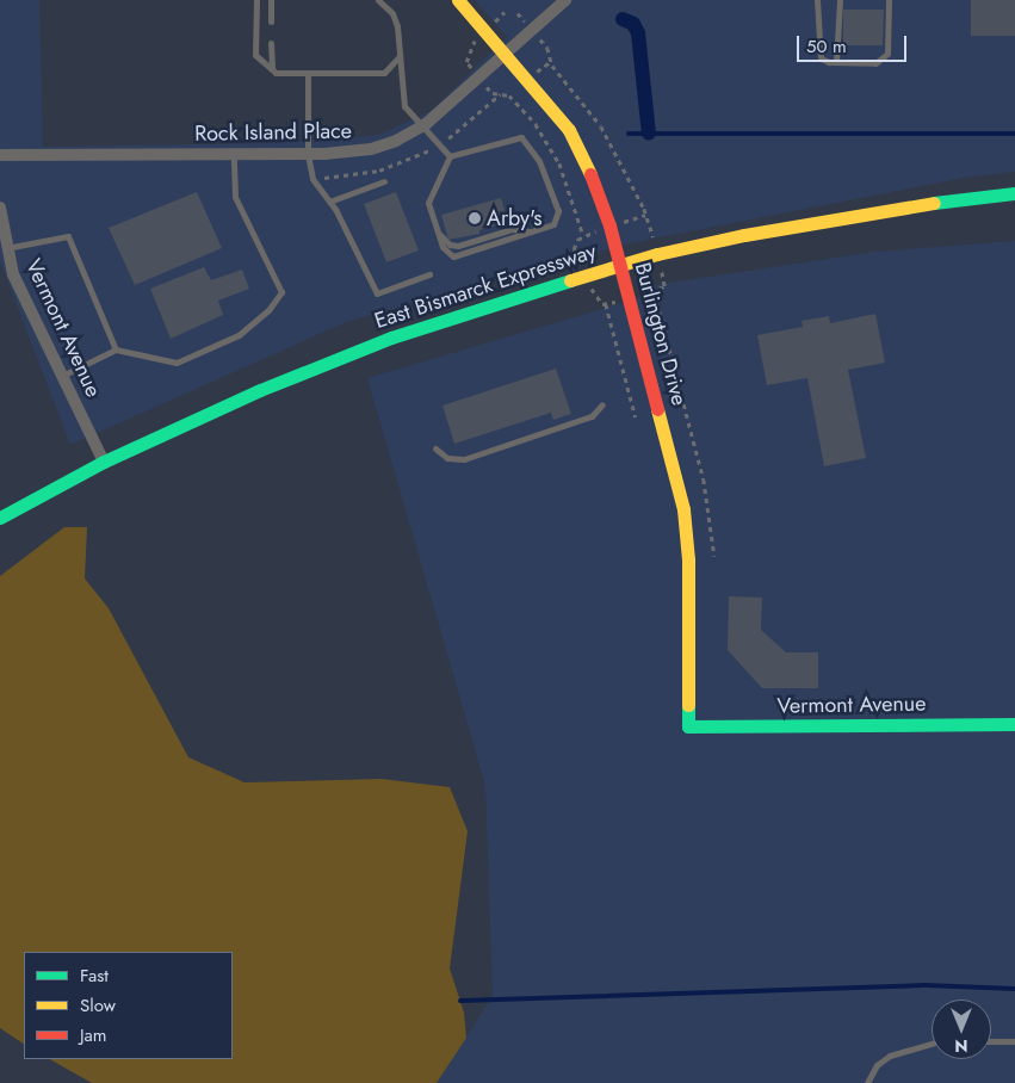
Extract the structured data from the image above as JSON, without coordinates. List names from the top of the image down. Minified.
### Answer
{"streets":{"street":["Rock Island Place","East Bismarck Expressway","Vermont Avenue","Burlington Drive"]},"crossings":[["Rock Island Place","Burlington Drive"],["East Bismarck Expressway","Vermont Avenue"],["East Bismarck Expressway","Burlington Drive"],["Vermont Avenue","Burlington Drive"]],"places":["Arby's"],"legend":["Fast","Slow","Jam"],"scale_bar":"50 m","north":"bottom"}
